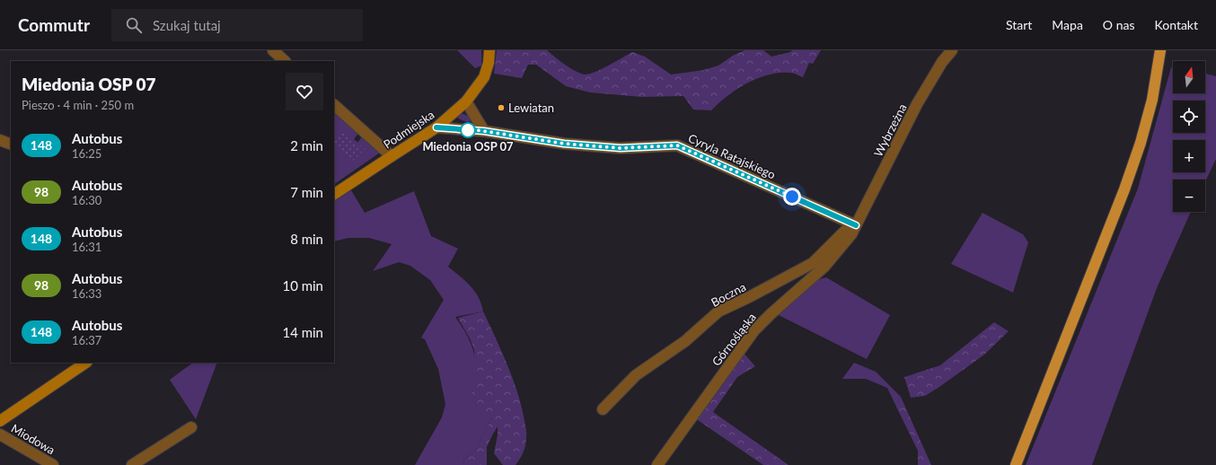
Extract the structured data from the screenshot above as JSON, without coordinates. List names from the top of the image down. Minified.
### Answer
{"streets":{"street":["Podmiejska","Wybrzeżna","Cyryla Ratajskiego","Boczna","Górnośląska","Miodowa"]},"crossings":[["Podmiejska","Cyryla Ratajskiego"],["Wybrzeżna","Cyryla Ratajskiego"],["Wybrzeżna","Boczna"],["Wybrzeżna","Górnośląska"],["Cyryla Ratajskiego","Boczna"],["Cyryla Ratajskiego","Górnośląska"],["Boczna","Górnośląska"]],"places":["Lewiatan","Miedonia OSP 07"],"lines":["bus line 148"],"north":"top","page":{"header":"Commutr","search":"Szukaj tutaj","nav":["Start","Mapa","O nas","Kontakt"],"map_buttons":["+","−"],"heading":["Miedonia OSP 07","Pieszo · 4 min · 250 m"],"list":[{"mark":"148","name":"Autobus","note":"16:25","value":"2 min"},{"mark":"98","name":"Autobus","note":"16:30","value":"7 min"},{"mark":"148","name":"Autobus","note":"16:31","value":"8 min"},{"mark":"98","name":"Autobus","note":"16:33","value":"10 min"},{"mark":"148","name":"Autobus","note":"16:37","value":"14 min"}]}}
